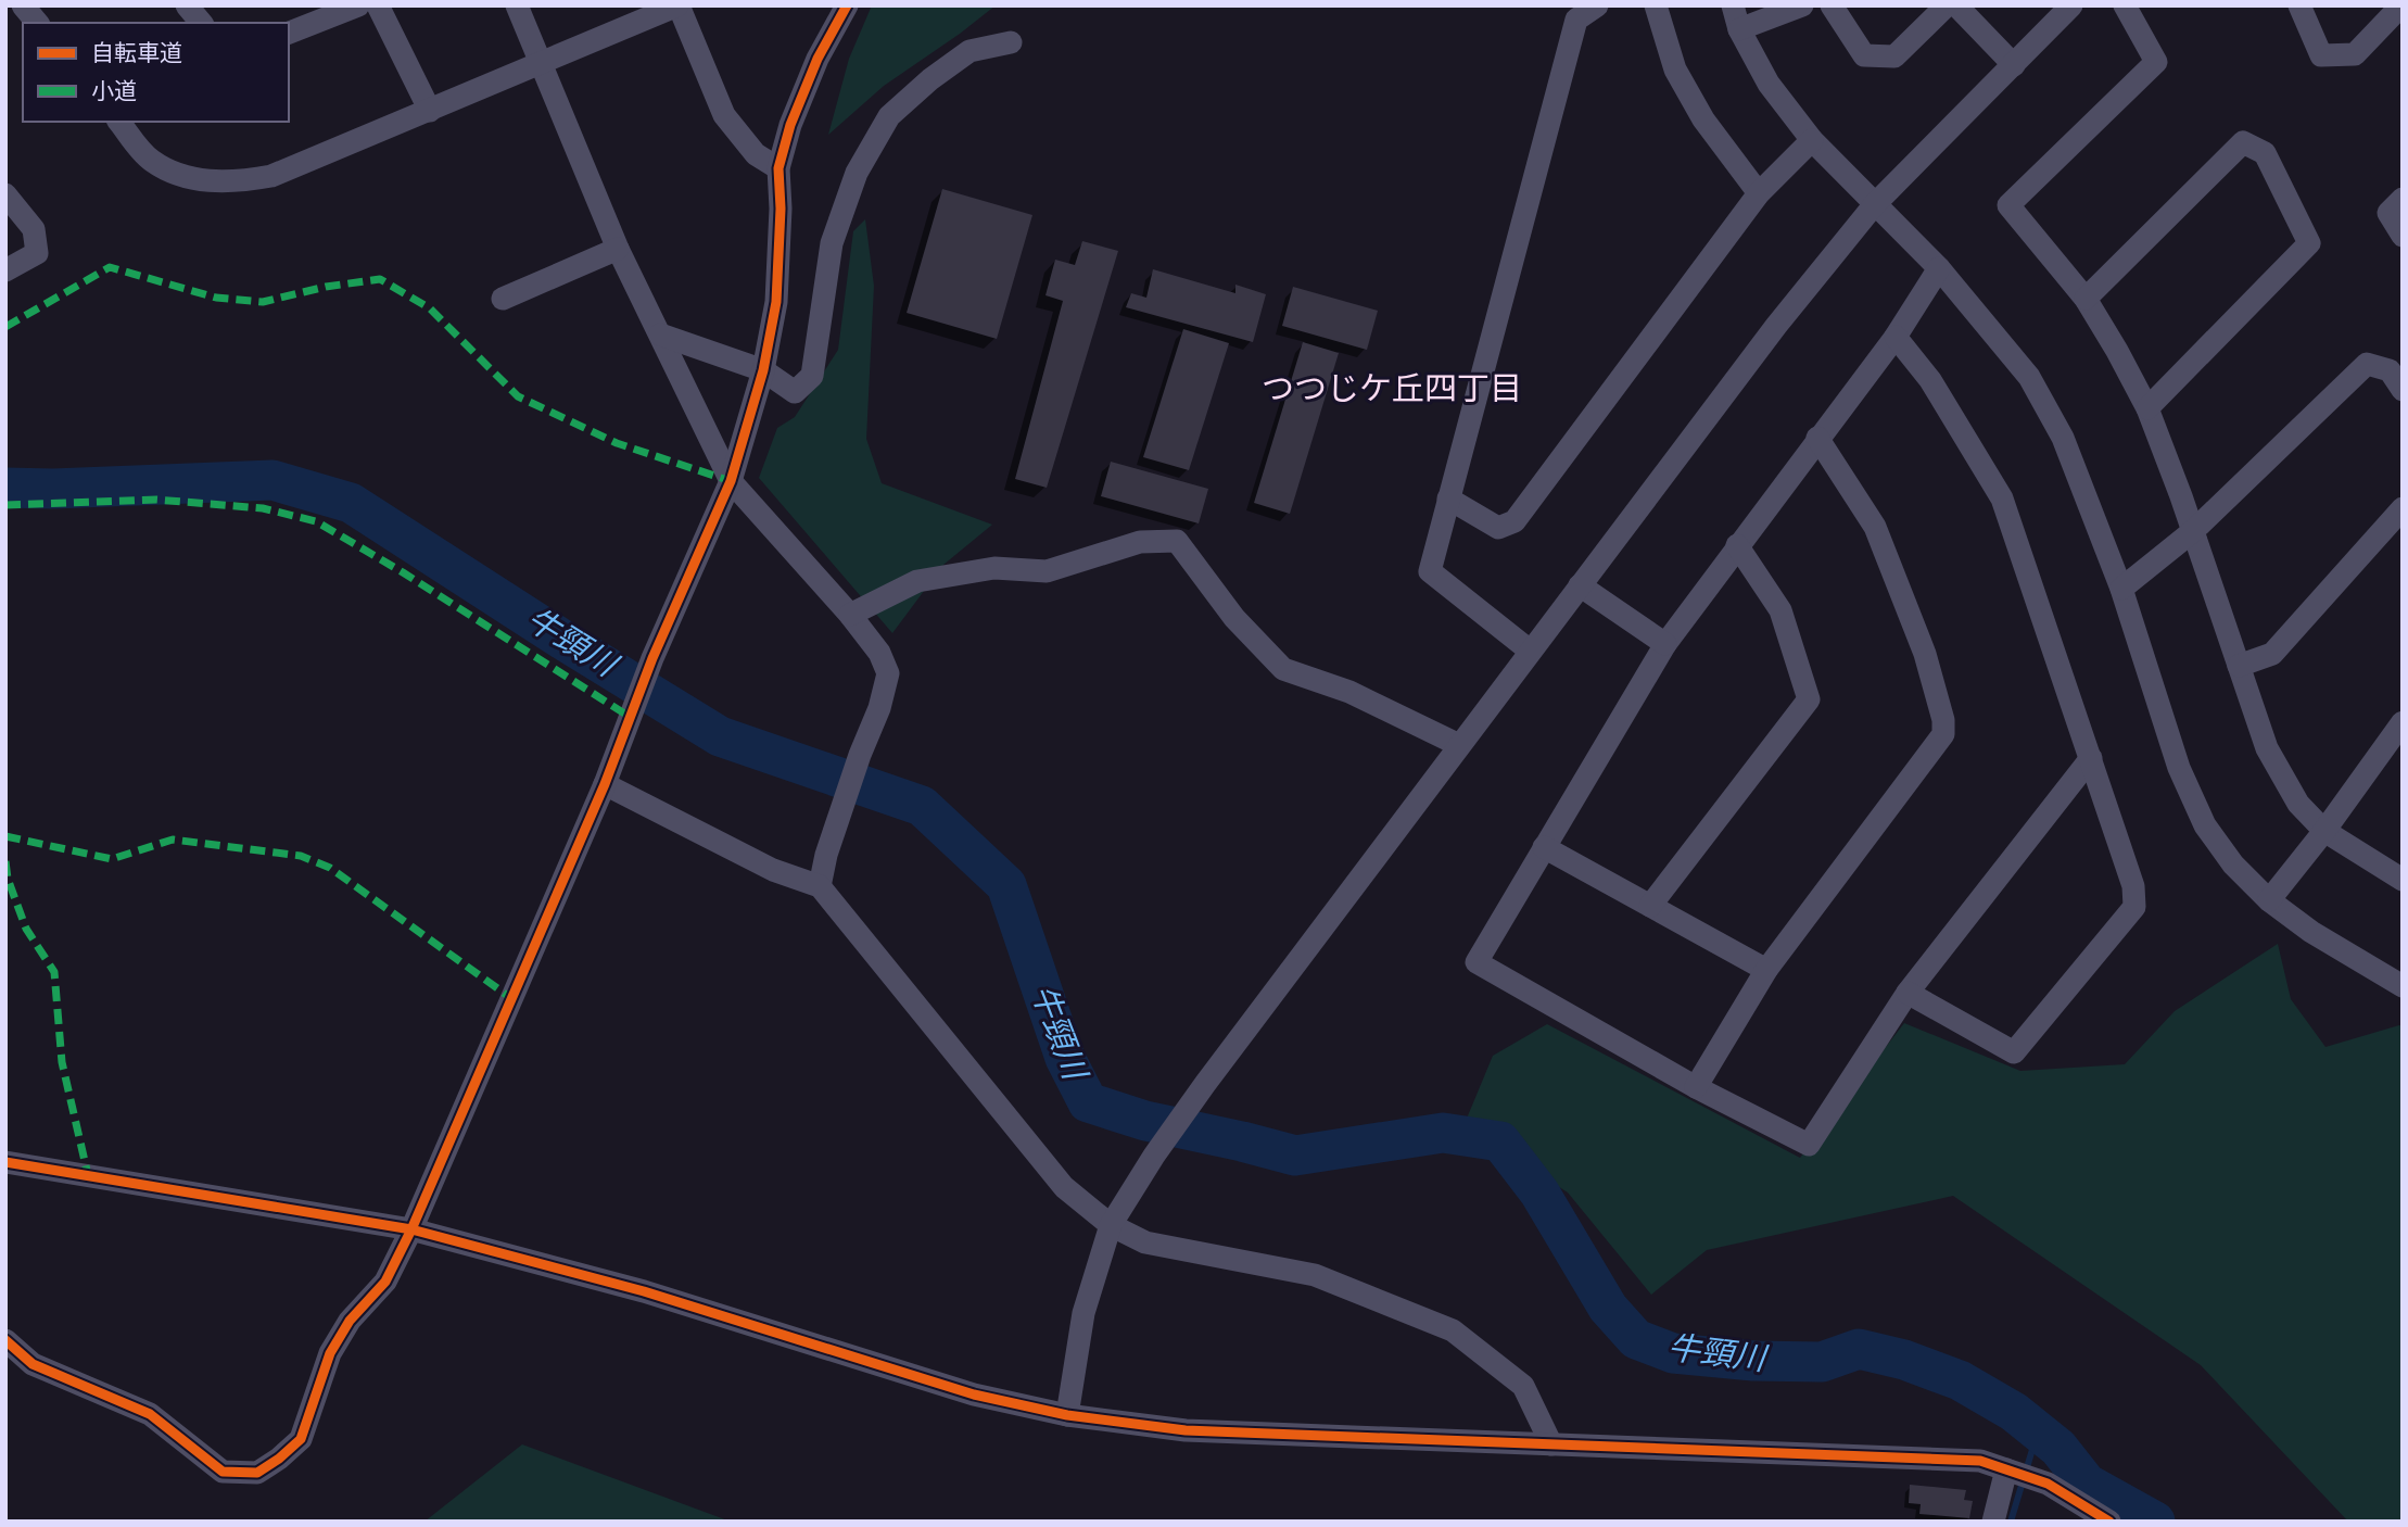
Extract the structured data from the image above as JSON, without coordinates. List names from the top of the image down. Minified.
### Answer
{"districts":["つつじケ丘四丁目"],"water":["牛頸川"],"legend":["自転車道","小道"]}
